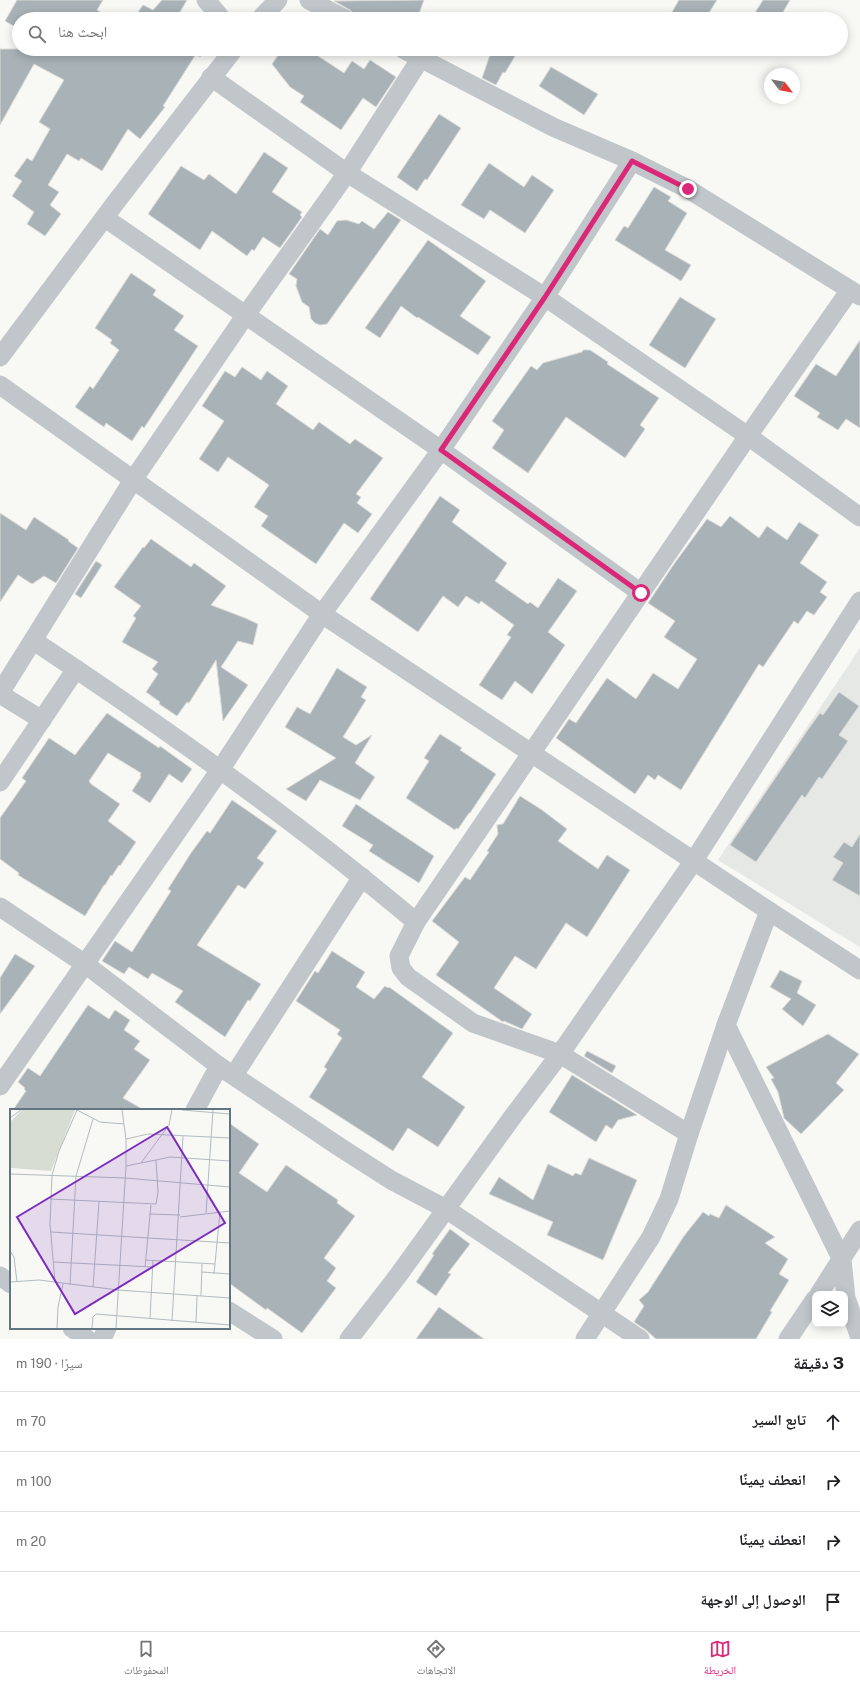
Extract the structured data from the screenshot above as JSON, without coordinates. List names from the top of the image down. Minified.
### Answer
{"north":"bottom right","page":{"search":"ابحث هنا","heading":["3 دقيقة","سيرًا · 190 m"],"list":[["تابع السير","70 m"],["انعطف يمينًا","100 m"],["انعطف يمينًا","20 m"],"الوصول إلى الوجهة"],"nav":["الخريطة","الاتجاهات","المحفوظات"]}}
